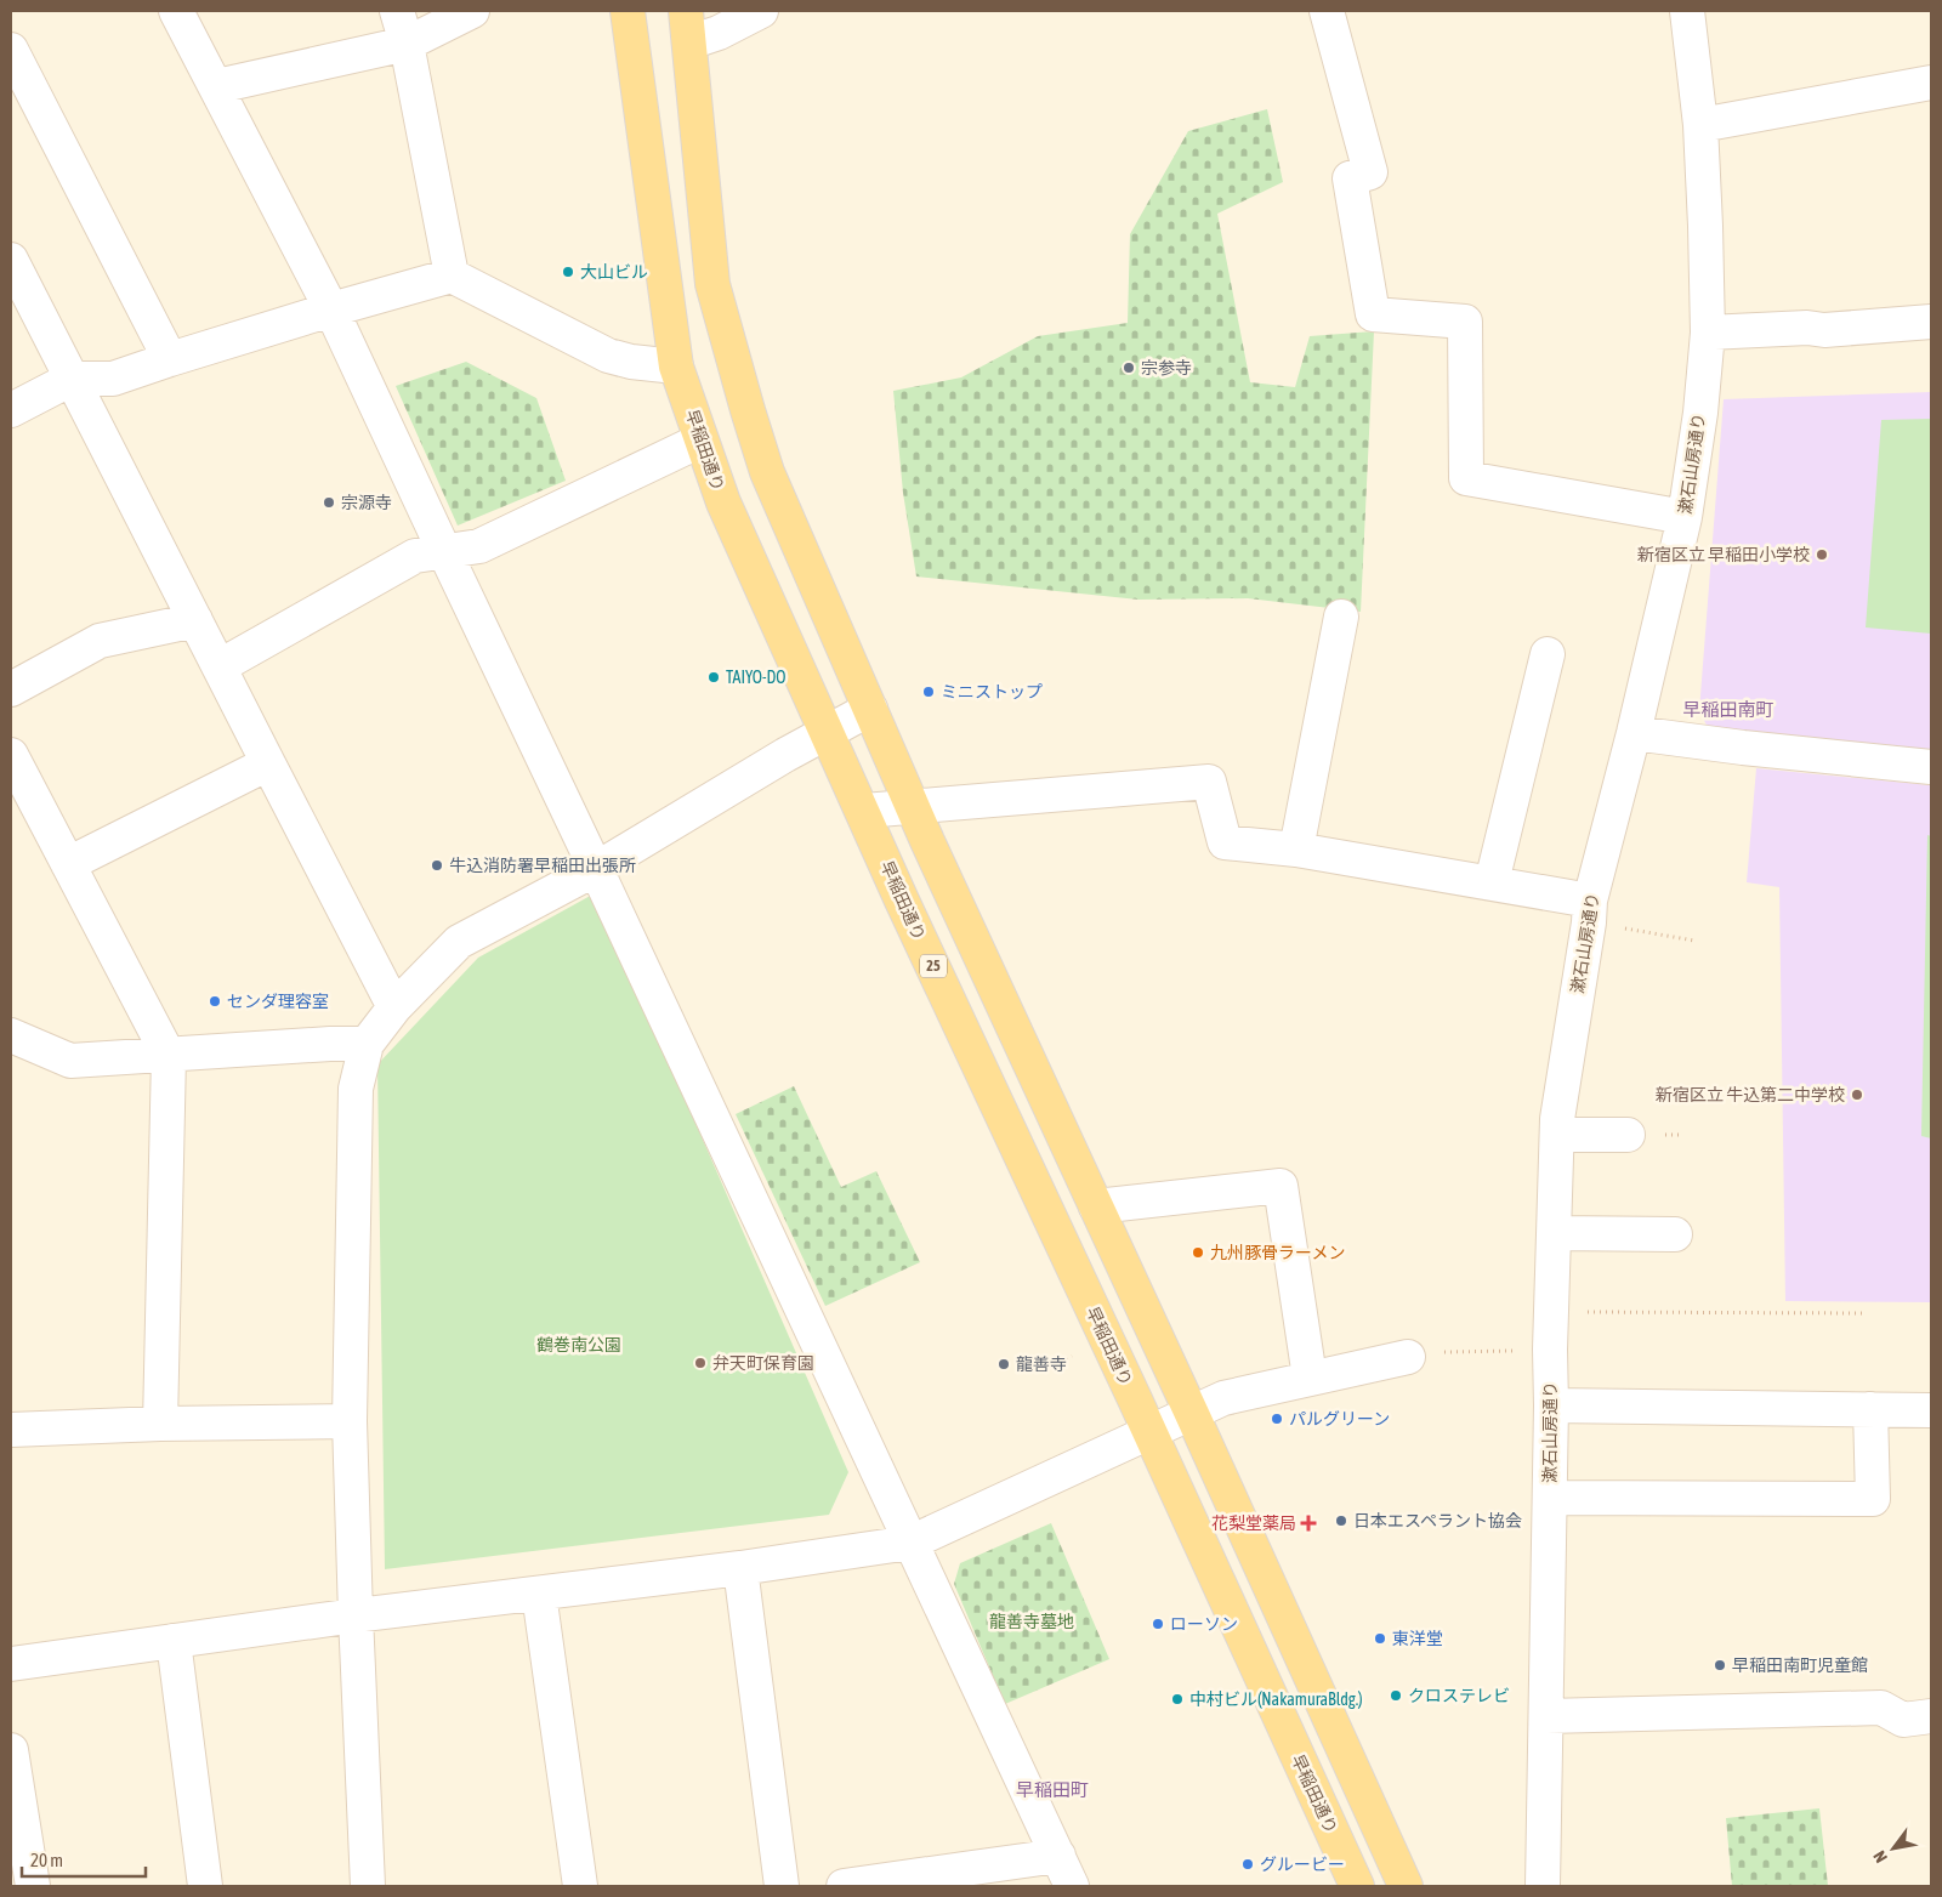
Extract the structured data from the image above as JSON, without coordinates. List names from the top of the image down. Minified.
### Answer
{"streets":{"main road":["早稲田通り","25"],"street":["漱石山房通り"]},"districts":["早稲田南町","早稲田町"],"parks":["鶴巻南公園","龍善寺墓地"],"places":{"other":["大山ビル","宗参寺","宗源寺","新宿区立 早稲田小学校","TAIYO-DO","ミニストップ","牛込消防署早稲田出張所","センダ理容室","新宿区立 牛込第二中学校","九州豚骨ラーメン","弁天町保育園","龍善寺","パルグリーン","日本エスペラント協会","ローソン","東洋堂","早稲田南町児童館","クロステレビ","中村ビル(NakamuraBldg.)","グルービー"],"health":["花梨堂薬局"]},"scale_bar":"20 m","north":"bottom left"}
